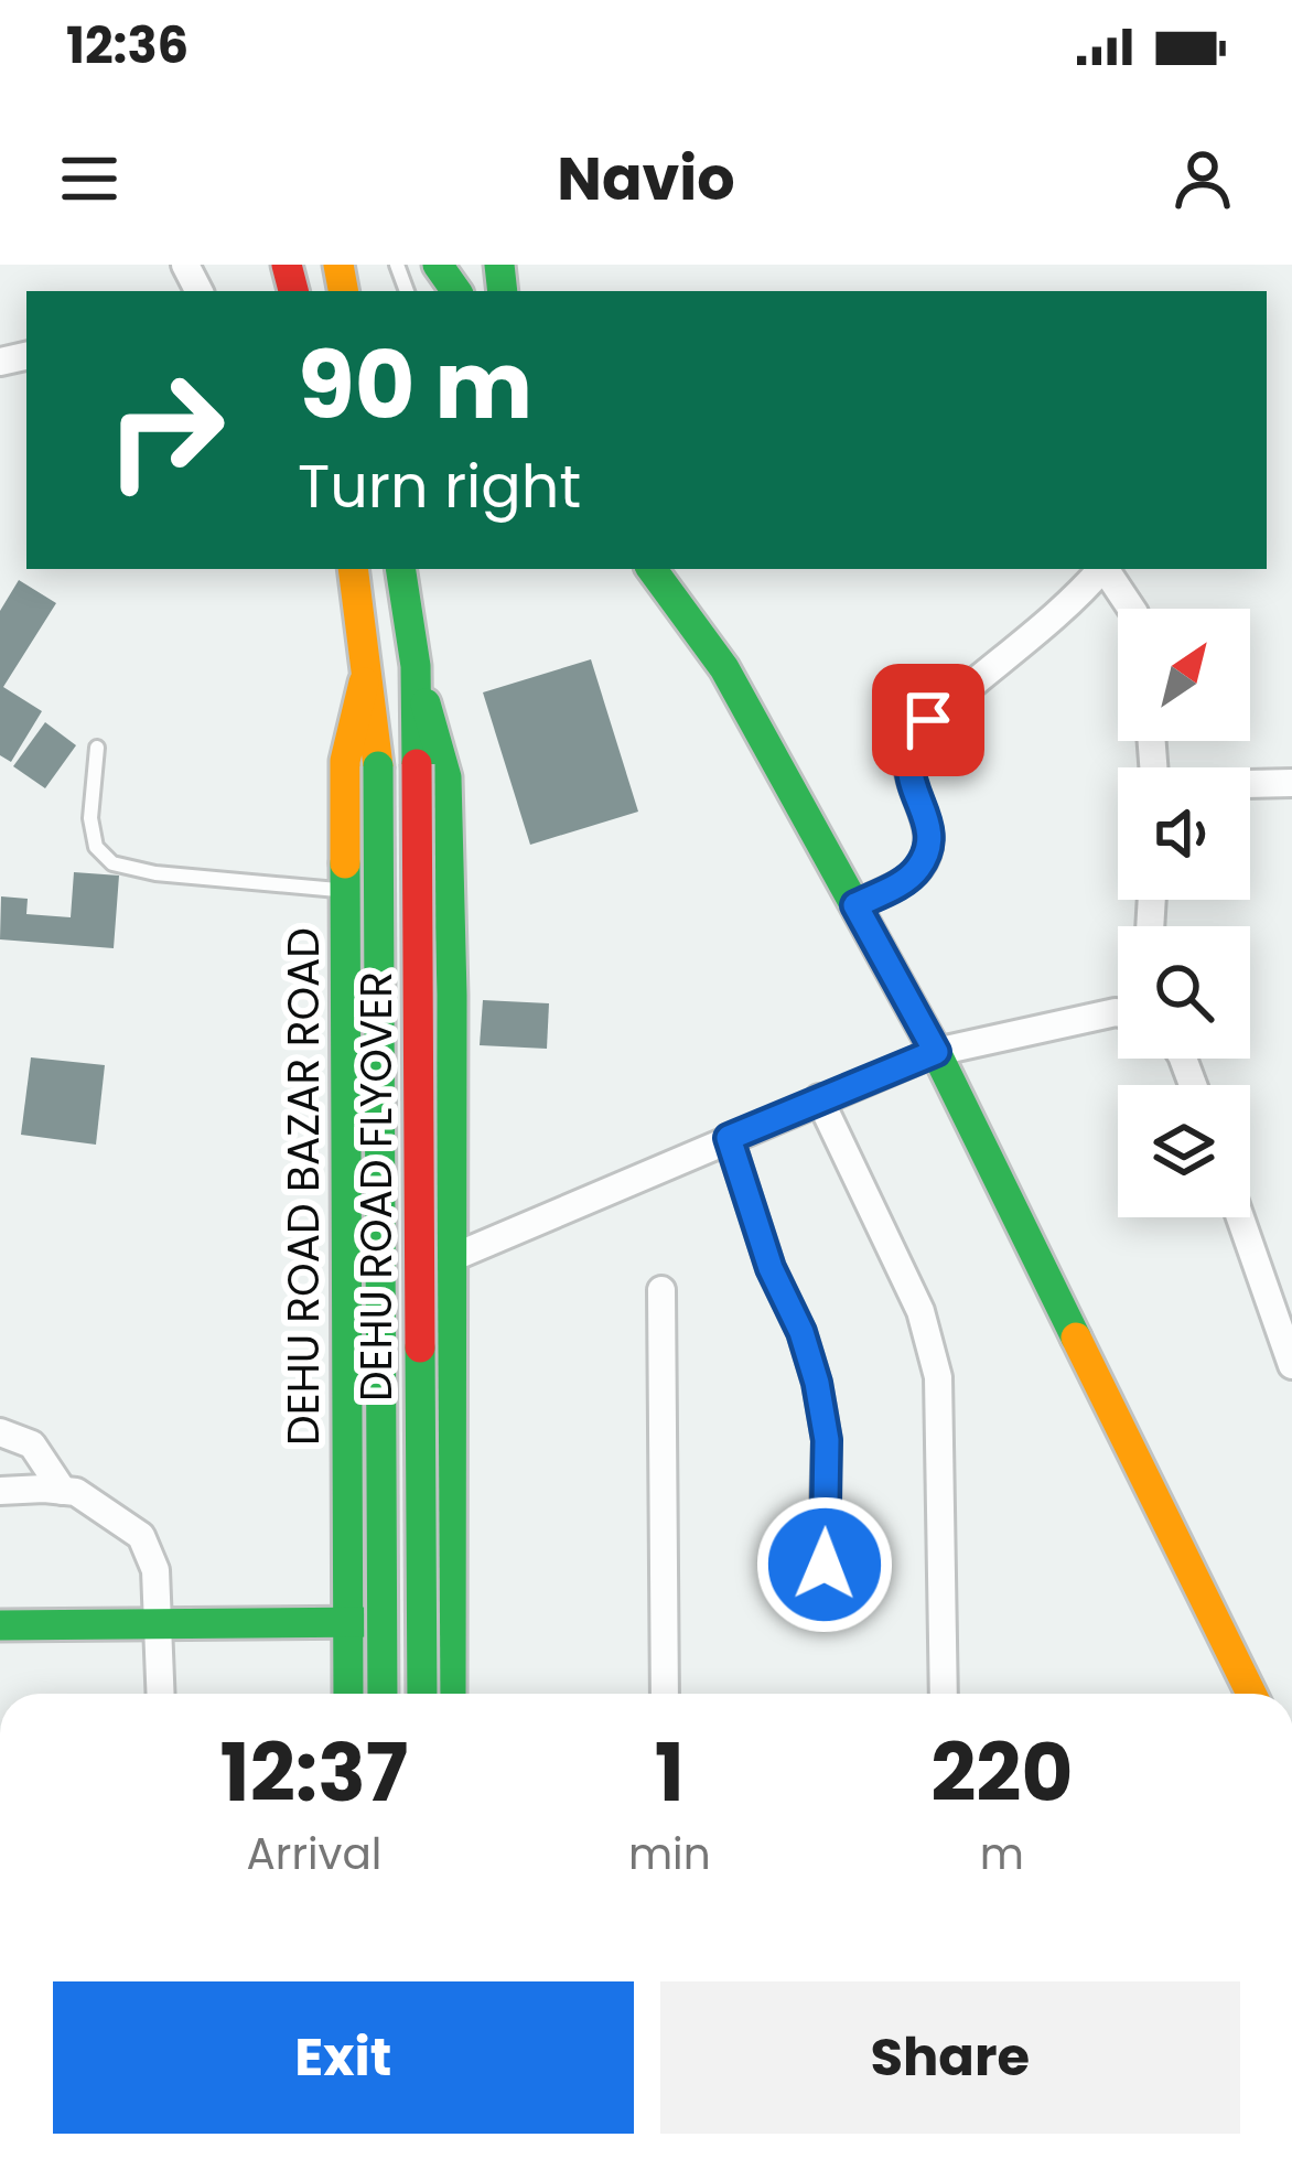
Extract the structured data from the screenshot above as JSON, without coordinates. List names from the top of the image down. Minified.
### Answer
{"streets":{"main road":["DEHU ROAD BAZAR ROAD","DEHU ROAD FLYOVER"]},"crossings":[["DEHU ROAD BAZAR ROAD","DEHU ROAD FLYOVER"]],"north":"top right","page":{"status":"12:36","header":"Navio","turn":["90 m","Turn right"],"eta":["12:37","Arrival","1","min","220","m"],"buttons":["Exit","Share"]}}
